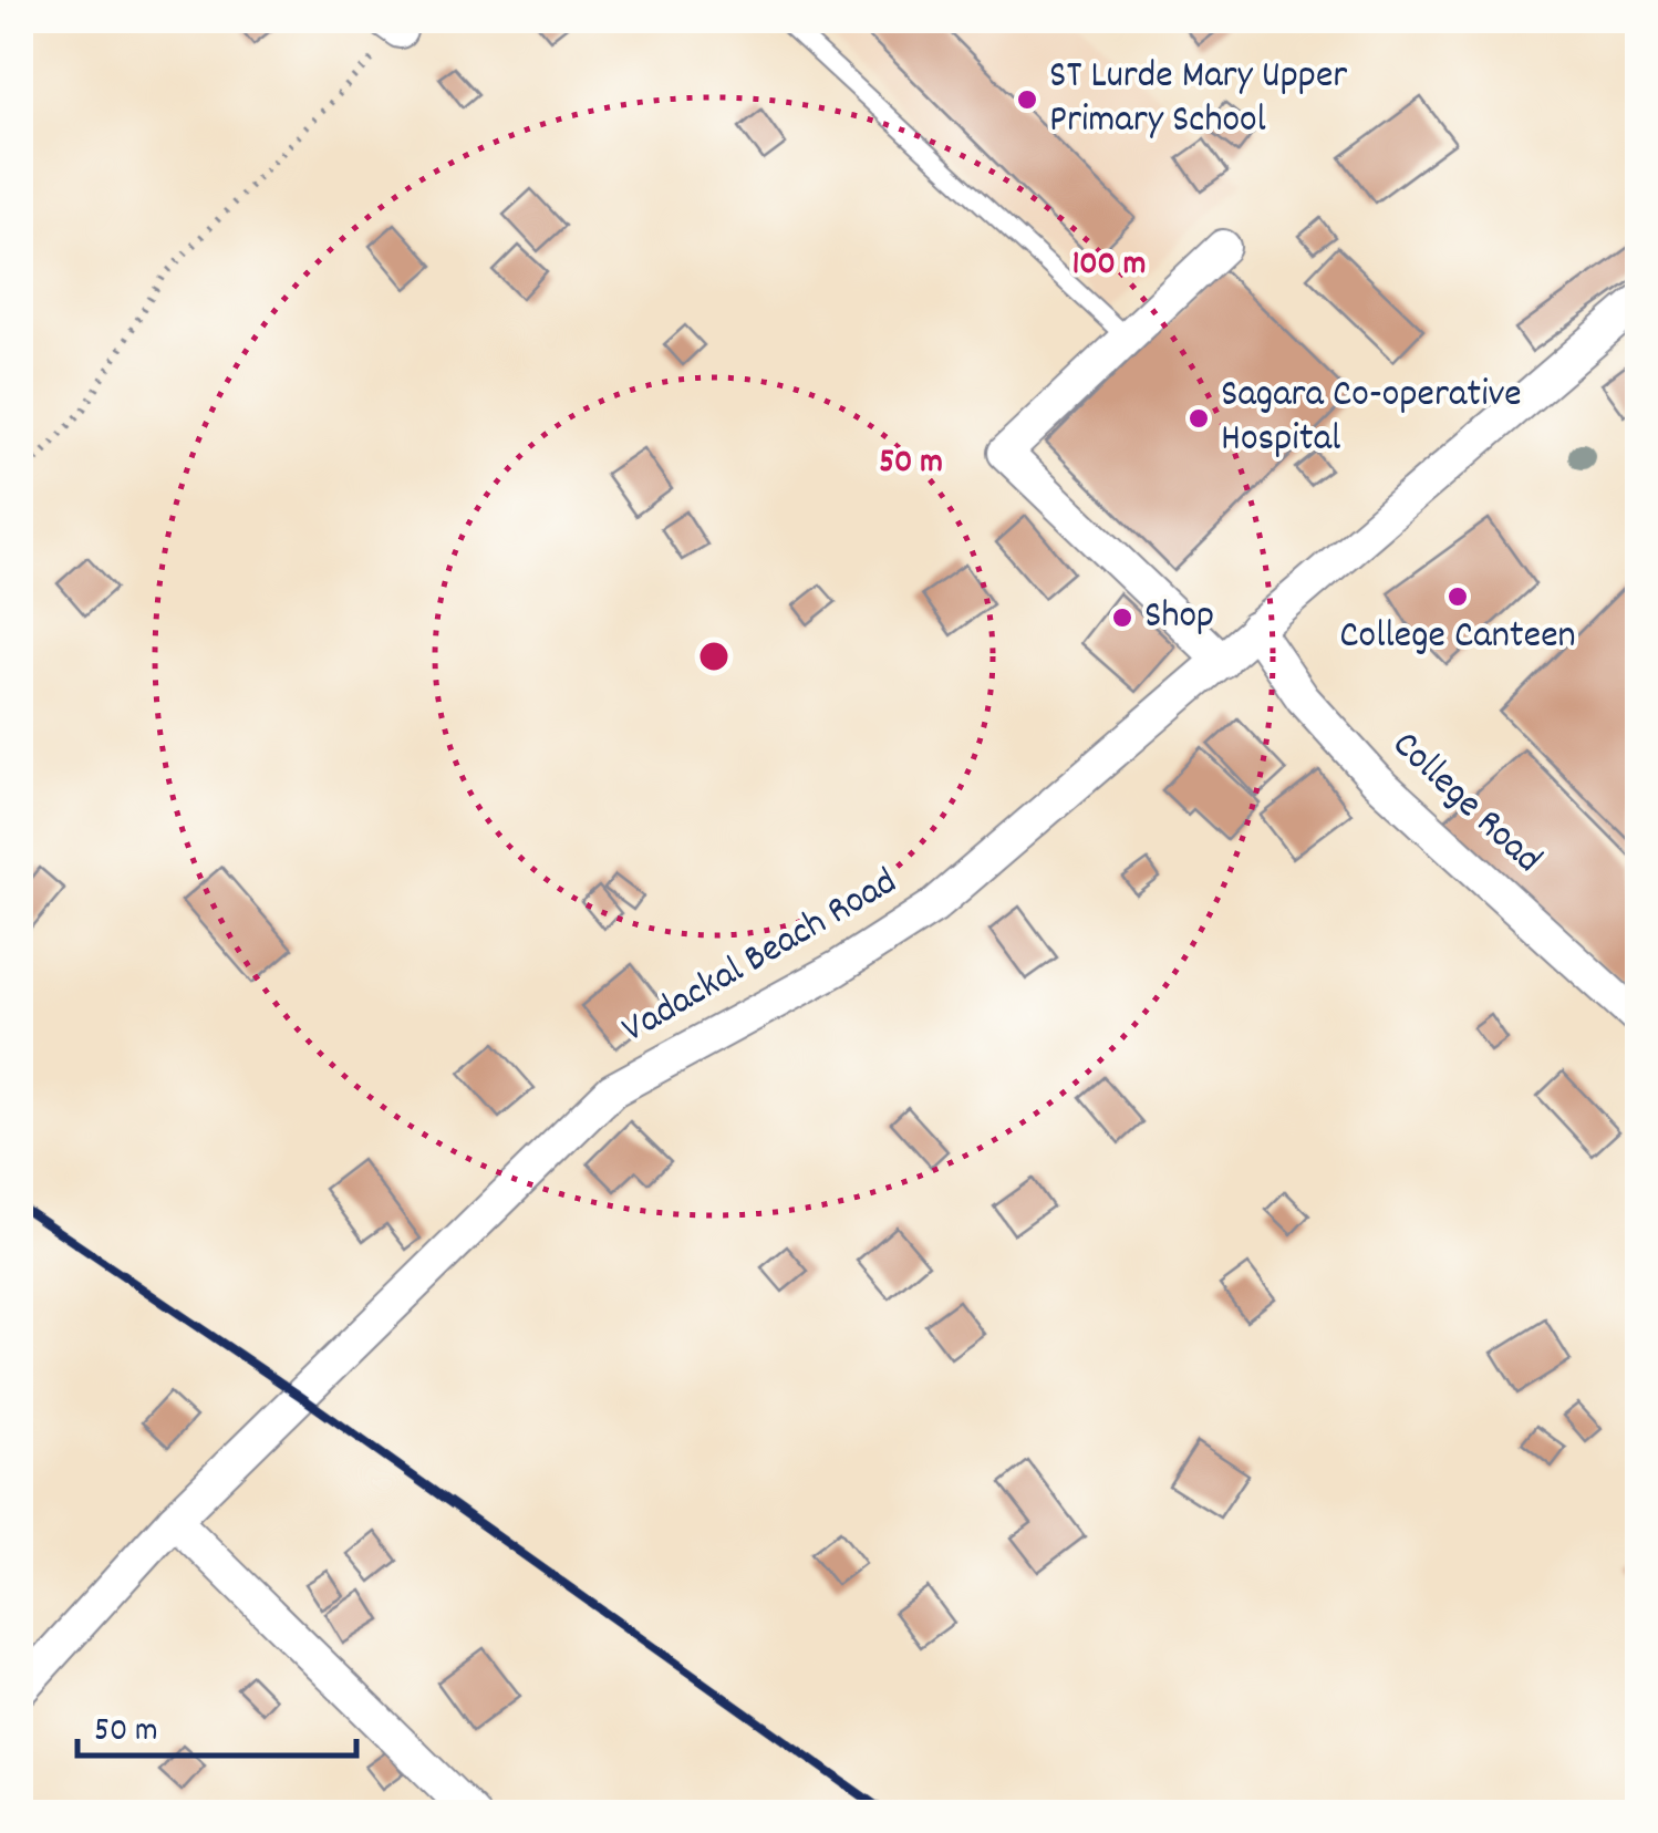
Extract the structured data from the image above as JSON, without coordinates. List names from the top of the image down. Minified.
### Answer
{"streets":{"street":["College Road","Vadackal Beach Road"]},"crossings":[["College Road","Vadackal Beach Road"]],"places":["ST Lurde Mary Upper Primary School","Sagara Co-operative Hospital","College Canteen","Shop"],"scale_bar":"50 m","rings":["100 m","50 m"]}
